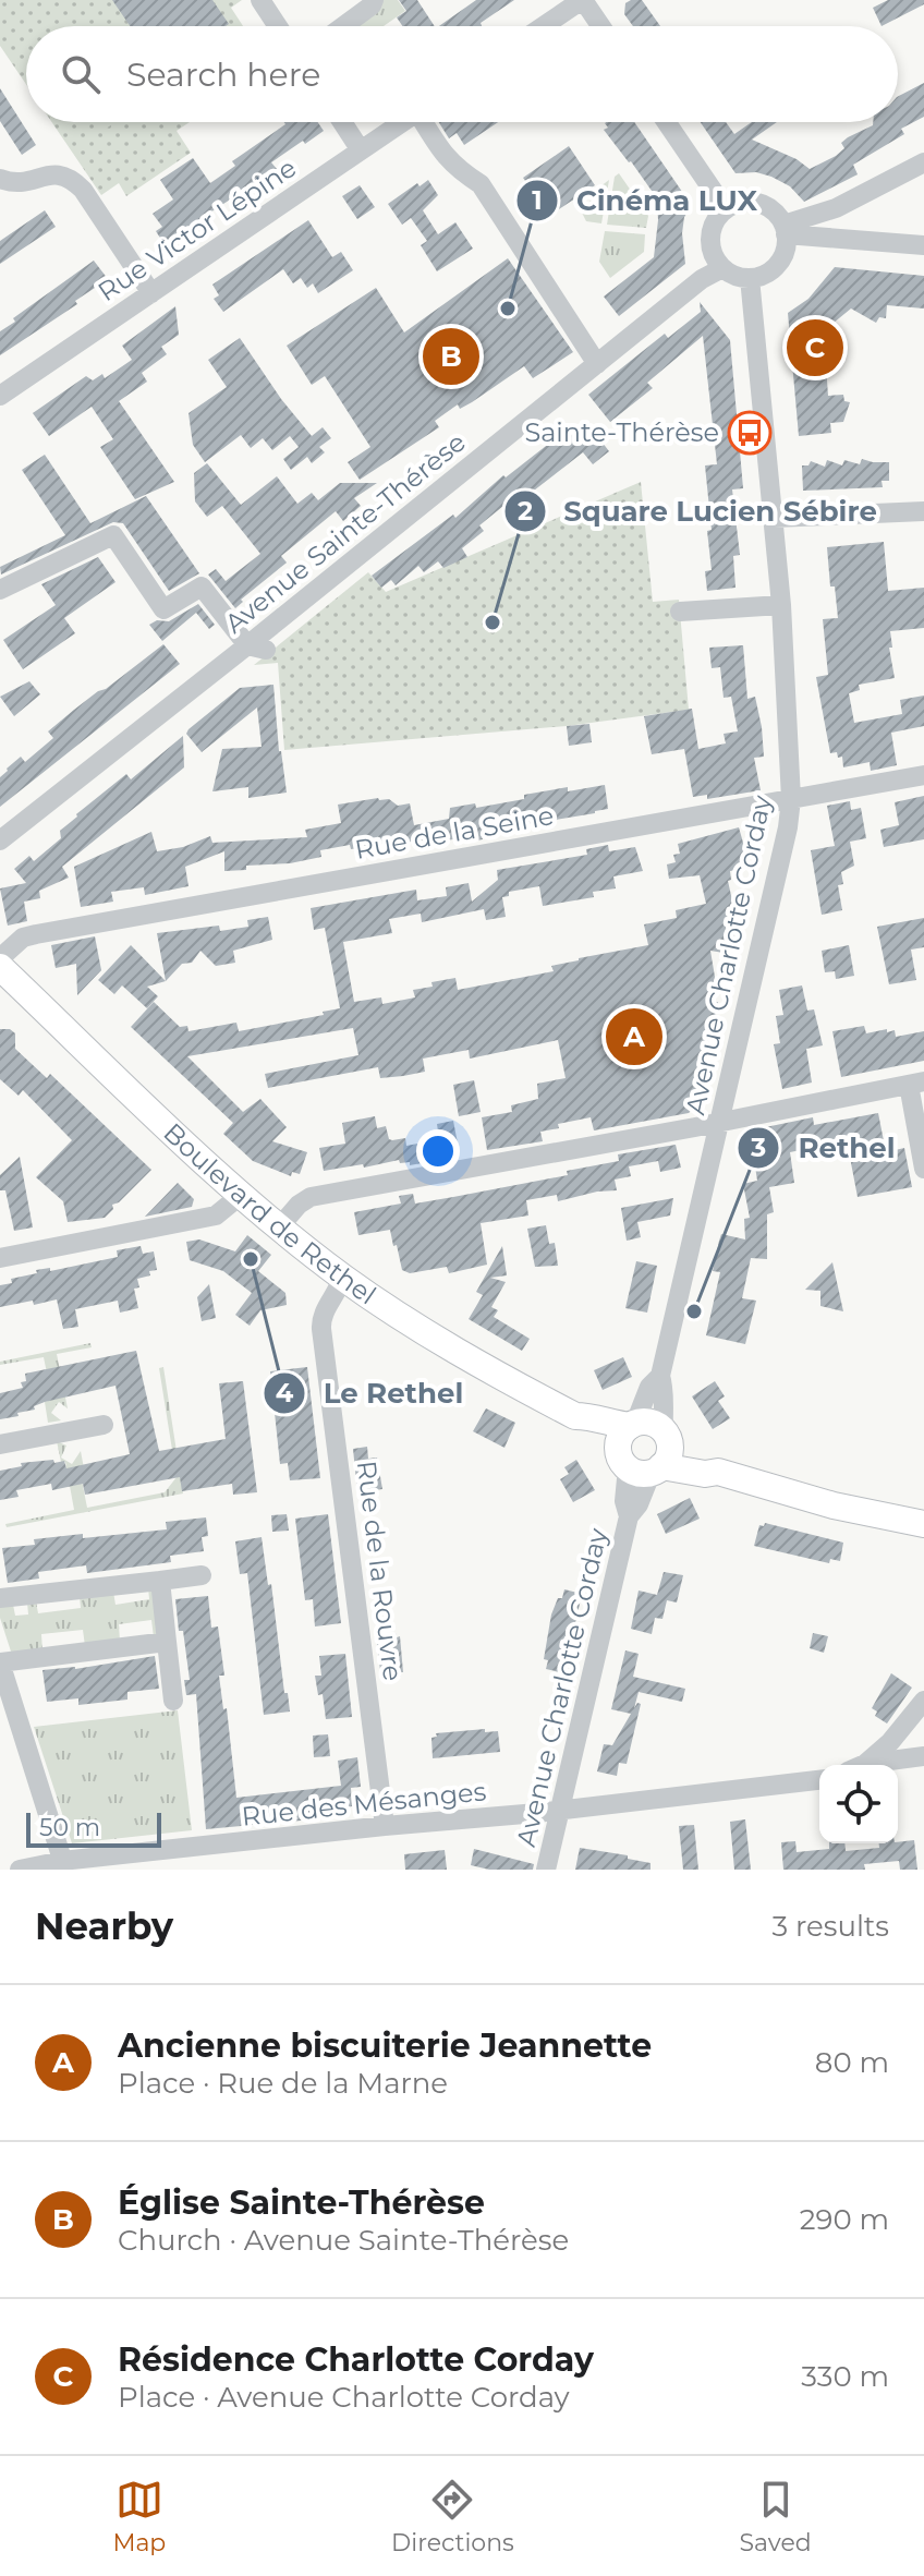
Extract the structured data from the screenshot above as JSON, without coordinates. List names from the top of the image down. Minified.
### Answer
{"streets":{"main road":["Boulevard de Rethel"],"street":["Rue Victor Lépine","Avenue Sainte-Thérèse","Rue de la Seine","Avenue Charlotte Corday","Rue de la Rouvre","Rue des Mésanges"]},"crossings":[["Avenue Sainte-Thérèse","Avenue Charlotte Corday"],["Rue de la Seine","Avenue Charlotte Corday"],["Avenue Charlotte Corday","Boulevard de Rethel"],["Avenue Charlotte Corday","Rue des Mésanges"],["Boulevard de Rethel","Rue de la Rouvre"],["Rue de la Rouvre","Rue des Mésanges"]],"places":{"other":["Cinéma LUX","Square Lucien Sébire","Le Rethel","Rethel"],"bus stop":["Sainte-Thérèse"]},"scale_bar":"50 m","page":{"search":"Search here","pins":["C","B","A"],"scale":"50 m","heading":["Nearby","3 results"],"list":[{"mark":"A","name":"Ancienne biscuiterie Jeannette","note":"Place · Rue de la Marne","value":"80 m"},{"mark":"B","name":"Église Sainte-Thérèse","note":"Church · Avenue Sainte-Thérèse","value":"290 m"},{"mark":"C","name":"Résidence Charlotte Corday","note":"Place · Avenue Charlotte Corday","value":"330 m"}],"nav":["Map","Directions","Saved"]}}
